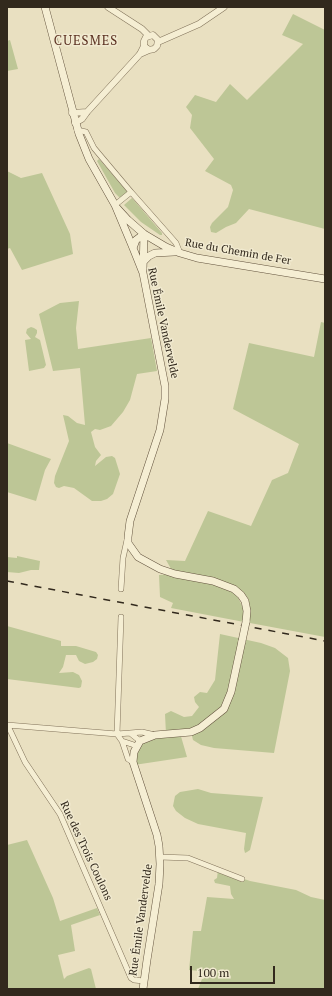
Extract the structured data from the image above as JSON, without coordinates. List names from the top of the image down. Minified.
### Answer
{"streets":{"main road":["Rue du Chemin de Fer","Rue Émile Vandervelde"],"street":["Rue des Trois Coulons"]},"crossings":[["Rue du Chemin de Fer","Rue Émile Vandervelde"],["Rue Émile Vandervelde","Rue des Trois Coulons"]],"districts":["CUESMES"],"scale_bar":"100 m"}
